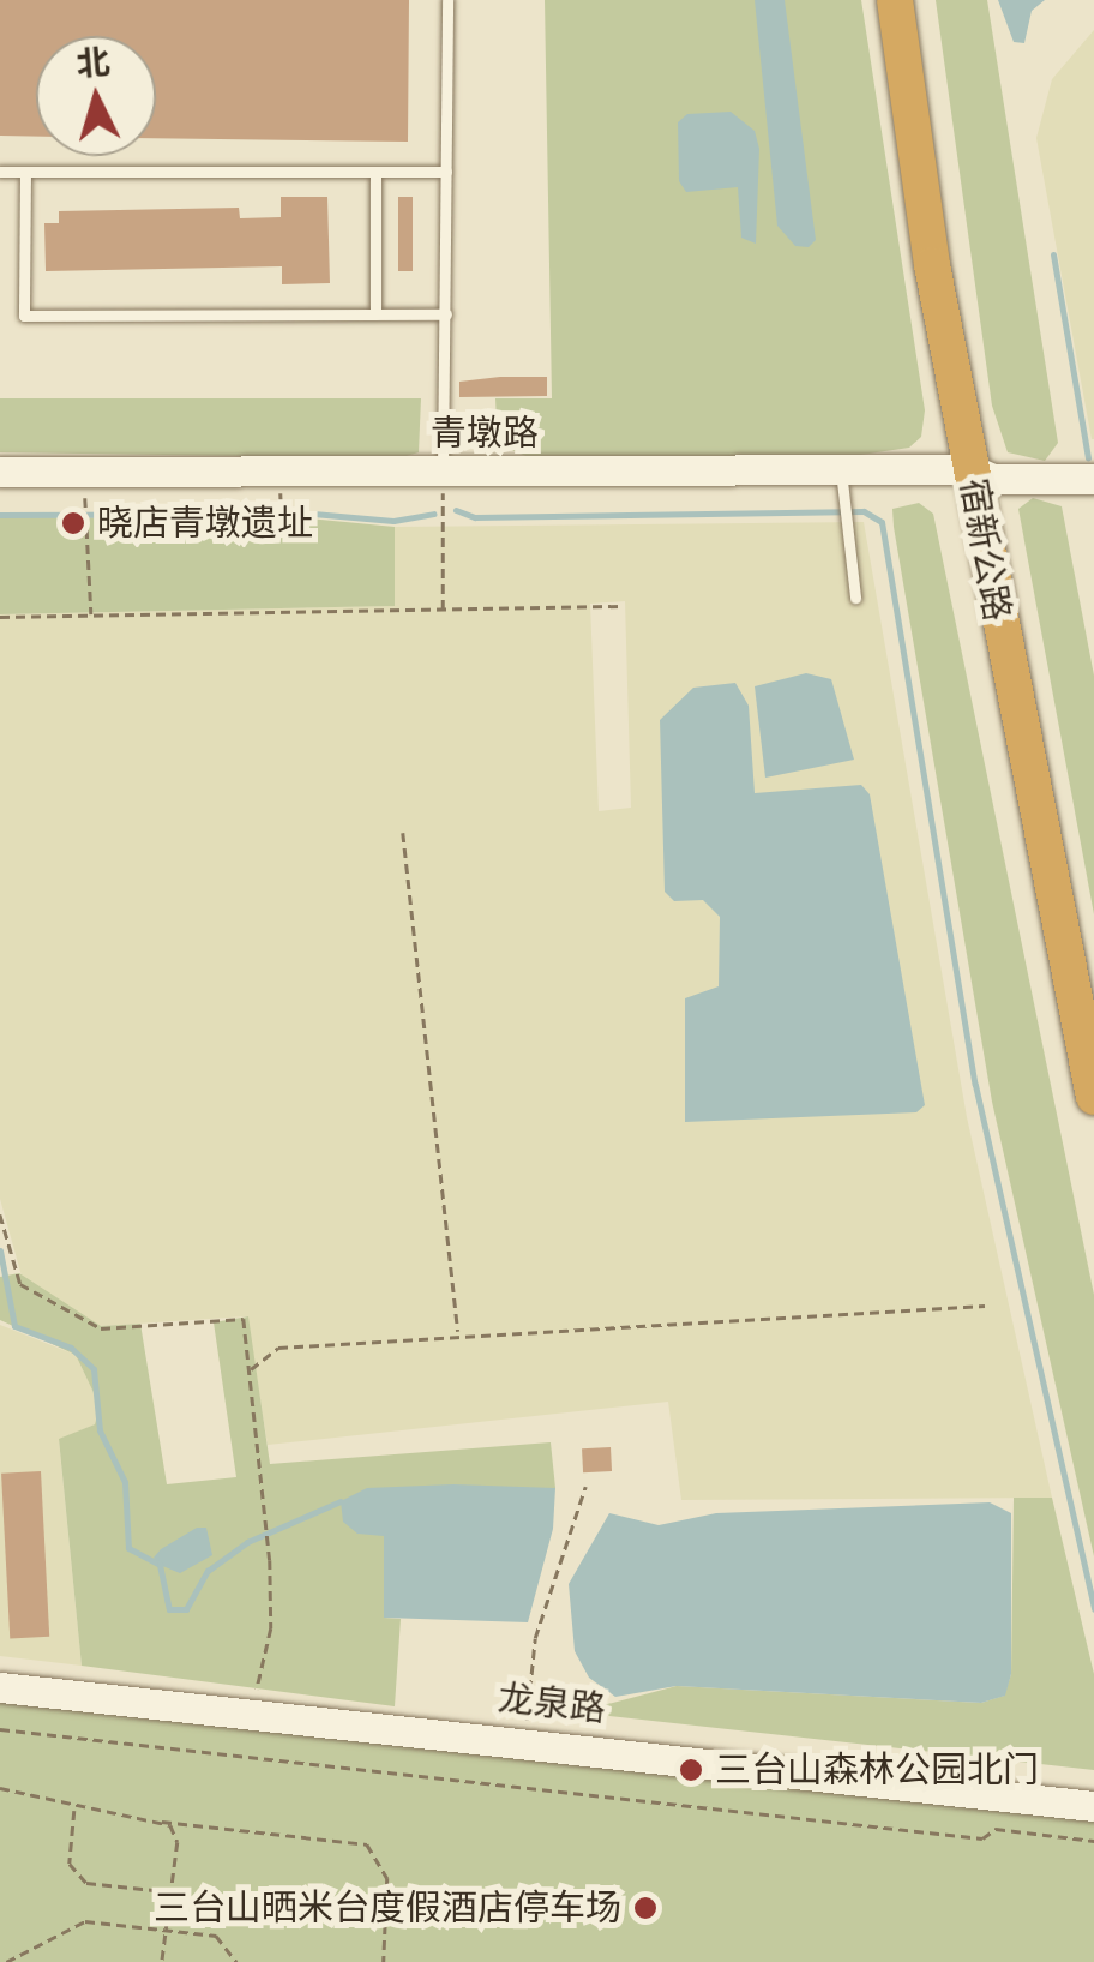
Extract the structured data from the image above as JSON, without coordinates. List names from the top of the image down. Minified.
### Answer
{"streets":{"highway":["宿新公路"],"street":["青墩路","龙泉路"]},"crossings":[["青墩路","宿新公路"]],"places":["晓店青墩遗址","三台山森林公园北门","三台山晒米台度假酒店停车场"],"north":"top"}
